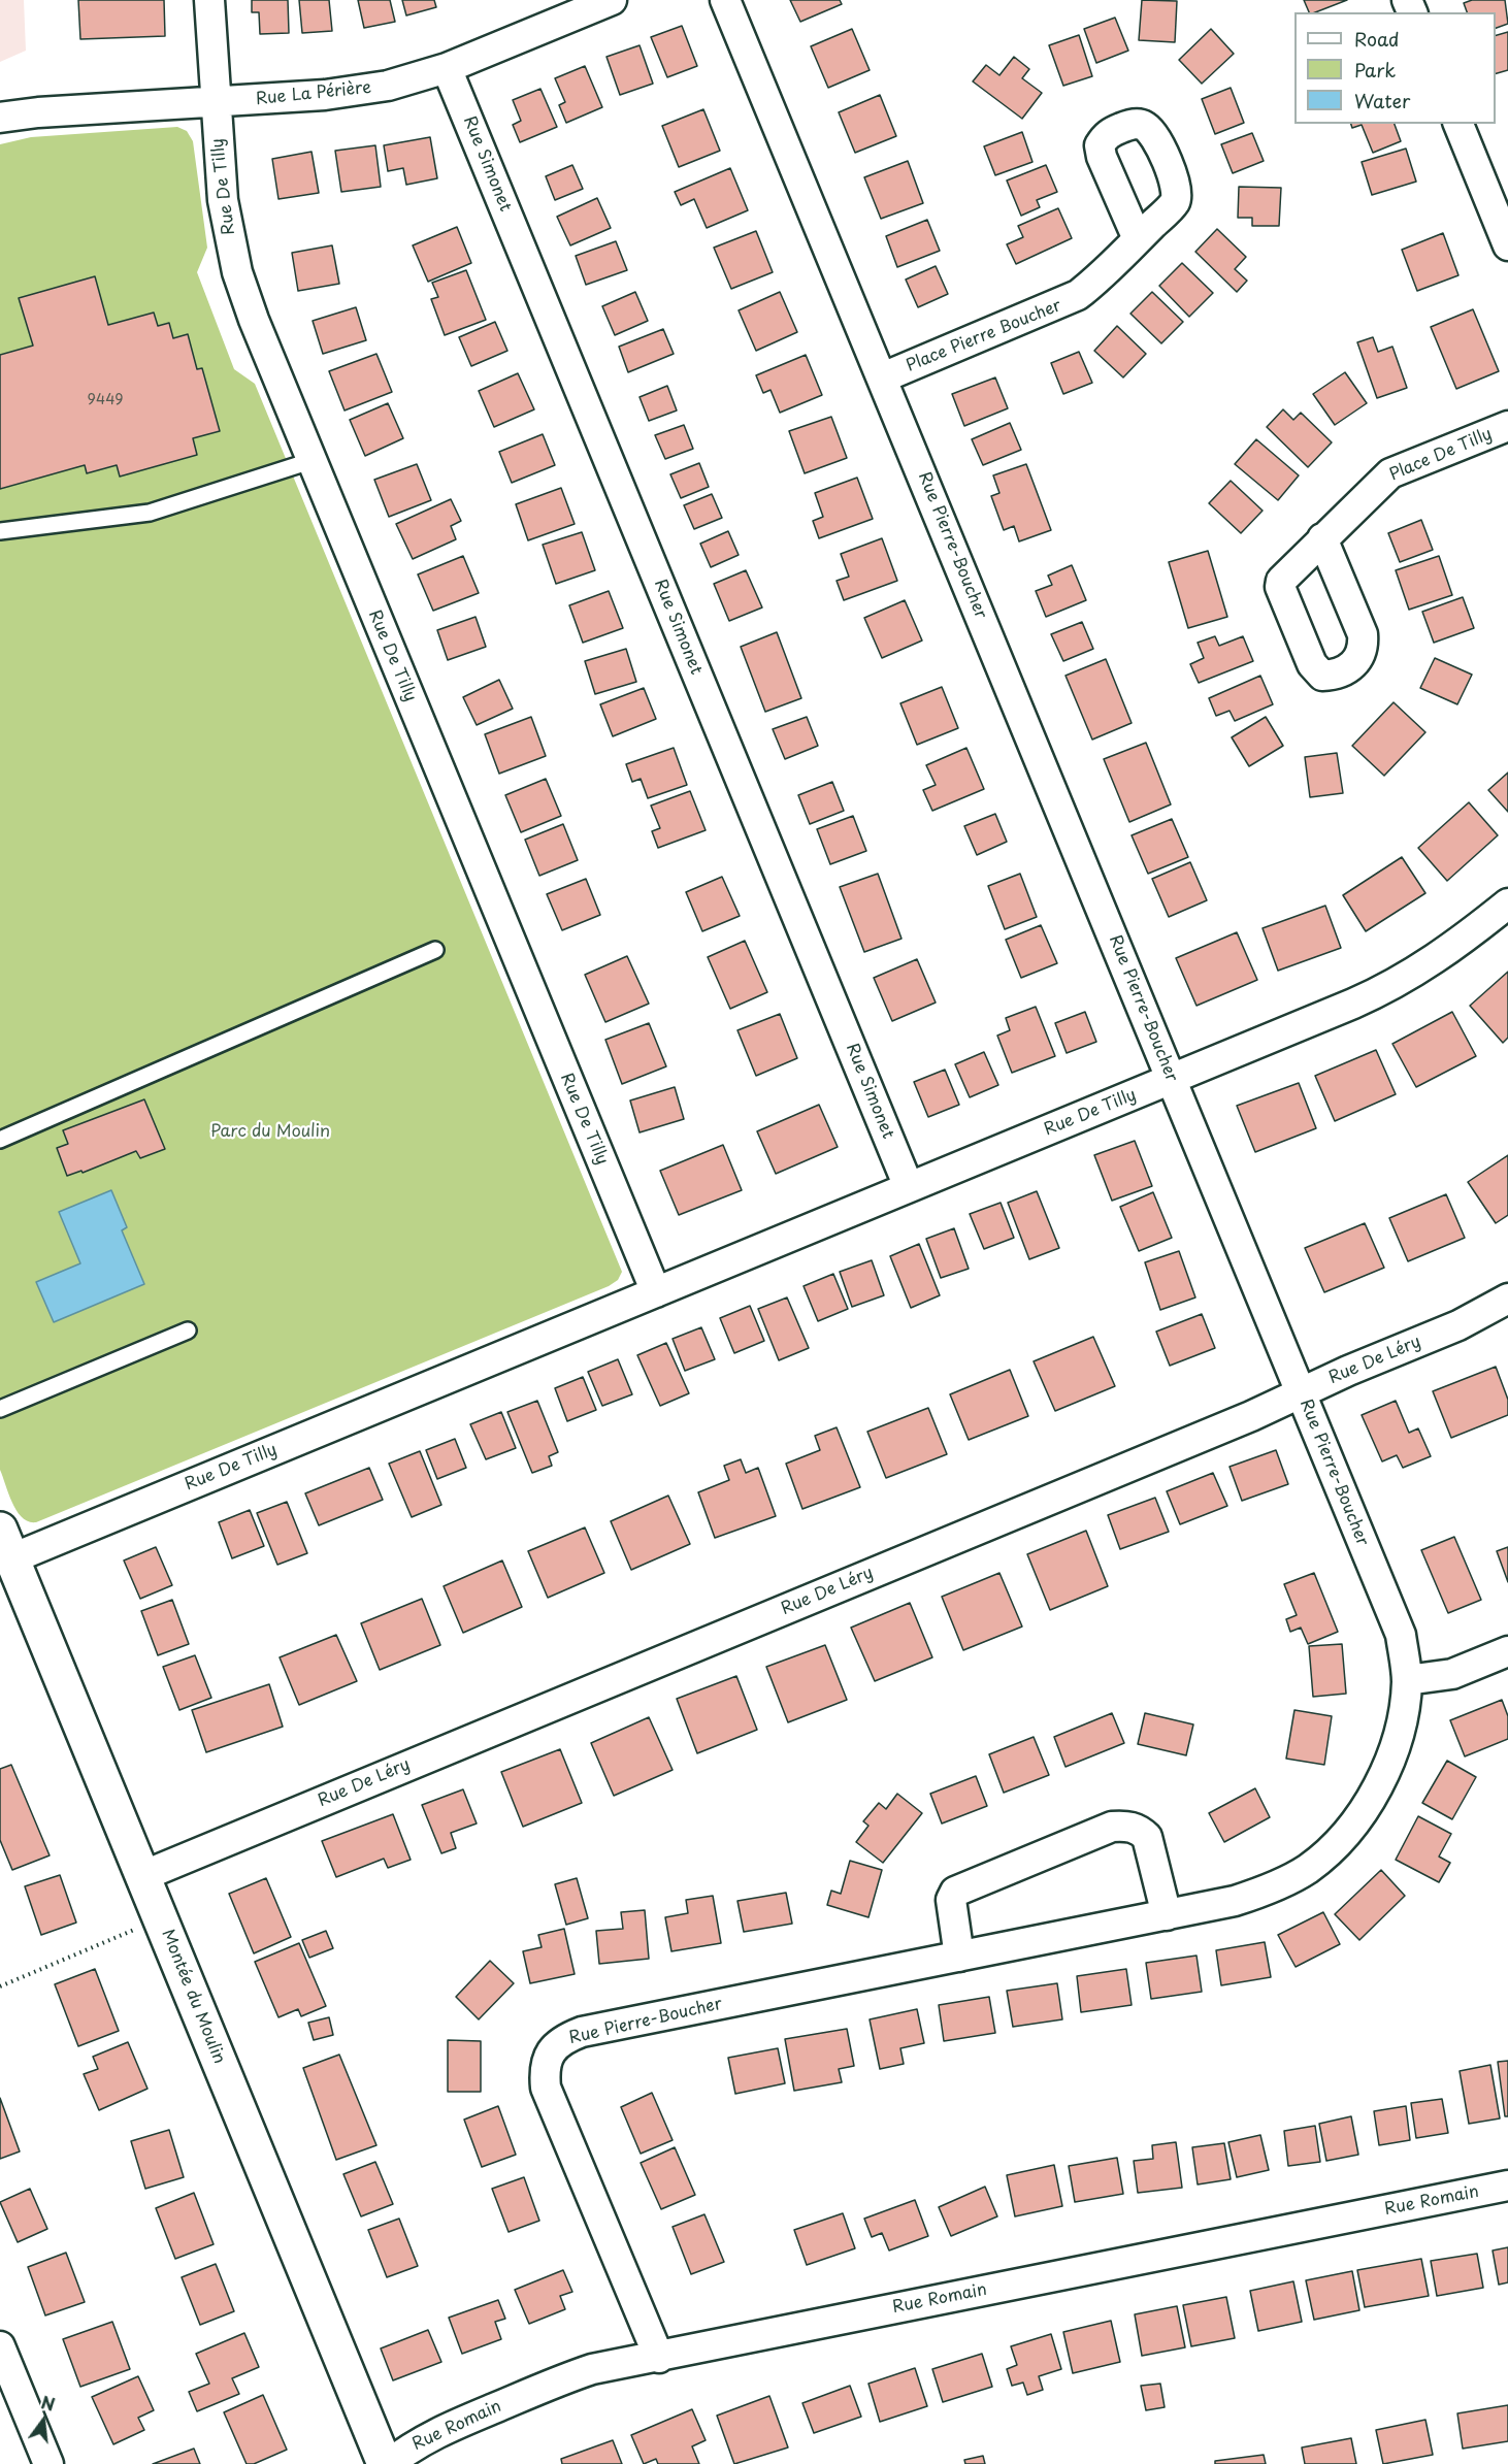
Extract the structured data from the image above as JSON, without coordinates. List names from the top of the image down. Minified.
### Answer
{"streets":{"street":["Rue La Périère","Rue Simonet","Rue De Tilly","Place Pierre Boucher","Place De Tilly","Rue Pierre-Boucher","Rue De Léry","Montée du Moulin","Rue Romain"]},"crossings":[["Rue La Périère","Rue Simonet"],["Rue La Périère","Rue De Tilly"],["Rue Simonet","Rue De Tilly"],["Rue De Tilly","Rue Pierre-Boucher"],["Rue De Tilly","Montée du Moulin"],["Place Pierre Boucher","Rue Pierre-Boucher"],["Rue Pierre-Boucher","Rue De Léry"],["Rue Pierre-Boucher","Rue Romain"],["Rue De Léry","Montée du Moulin"],["Montée du Moulin","Rue Romain"]],"parks":["Parc du Moulin"],"house_numbers":["9449"],"legend":["Road","Park","Water"],"north":"top"}
